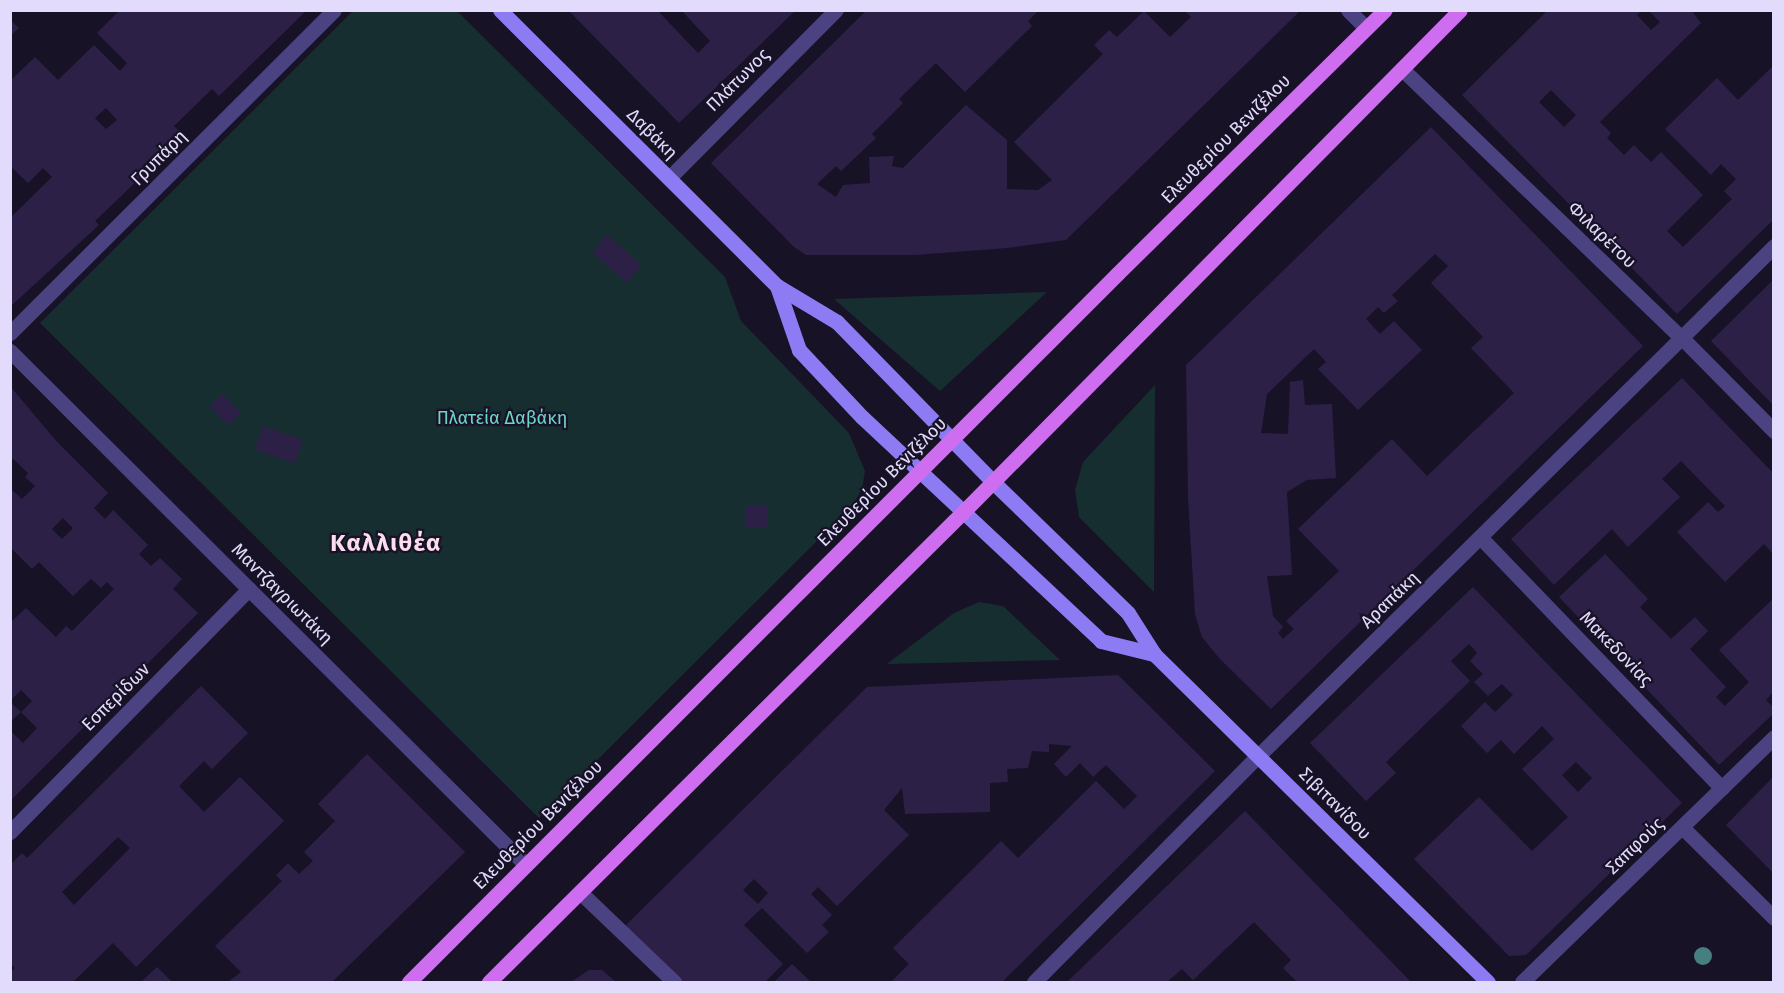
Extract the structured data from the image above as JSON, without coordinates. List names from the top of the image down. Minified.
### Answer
{"streets":{"main road":["Δαβάκη","Ελευθερίου Βενιζέλου","Σιβιτανίδου"],"street":["Πλάτωνος","Γρυπάρη","Φιλαρέτου","Μαντζαγριωτάκη","Αραπάκη","Μακεδονίας","Εσπερίδων","Σαπφούς"]},"crossings":[["Πλάτωνος","Δαβάκη"],["Δαβάκη","Ελευθερίου Βενιζέλου"],["Δαβάκη","Σιβιτανίδου"],["Ελευθερίου Βενιζέλου","Μαντζαγριωτάκη"],["Ελευθερίου Βενιζέλου","Σιβιτανίδου"],["Φιλαρέτου","Αραπάκη"],["Μαντζαγριωτάκη","Εσπερίδων"],["Αραπάκη","Μακεδονίας"],["Αραπάκη","Σιβιτανίδου"],["Μακεδονίας","Σαπφούς"]],"districts":["Καλλιθέα"],"parks":["Πλατεία Δαβάκη"]}
